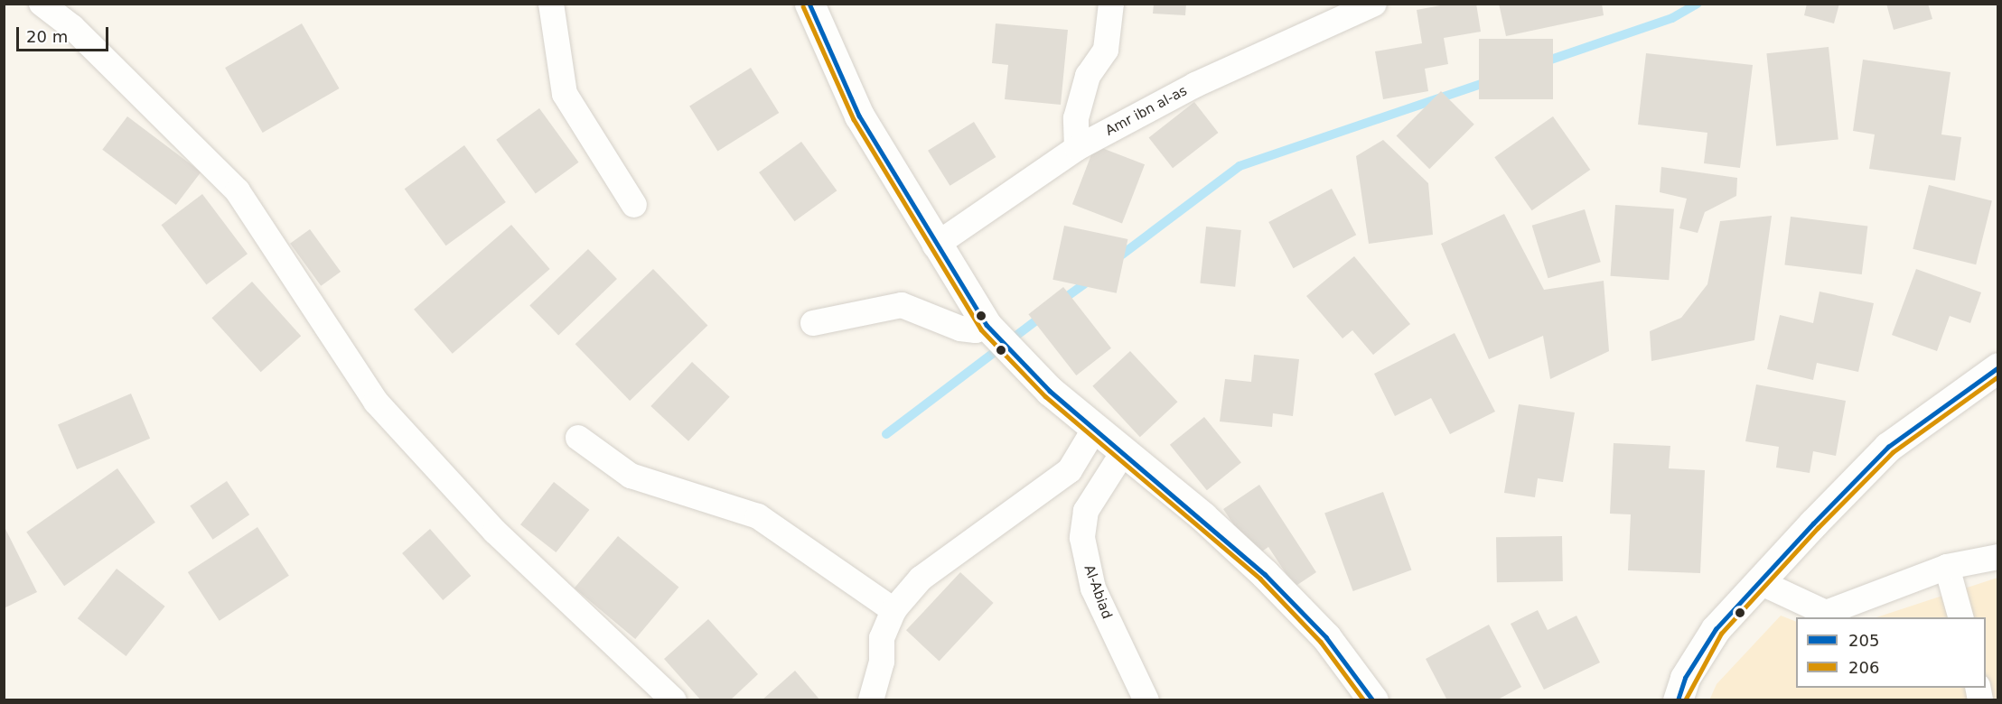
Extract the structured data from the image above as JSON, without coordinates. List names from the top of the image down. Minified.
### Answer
{"streets":{"street":["Amr ibn al-as","Al-Abiad"]},"lines":["transit line 205","transit line 206"],"legend":["205","206"],"scale_bar":"20 m"}
